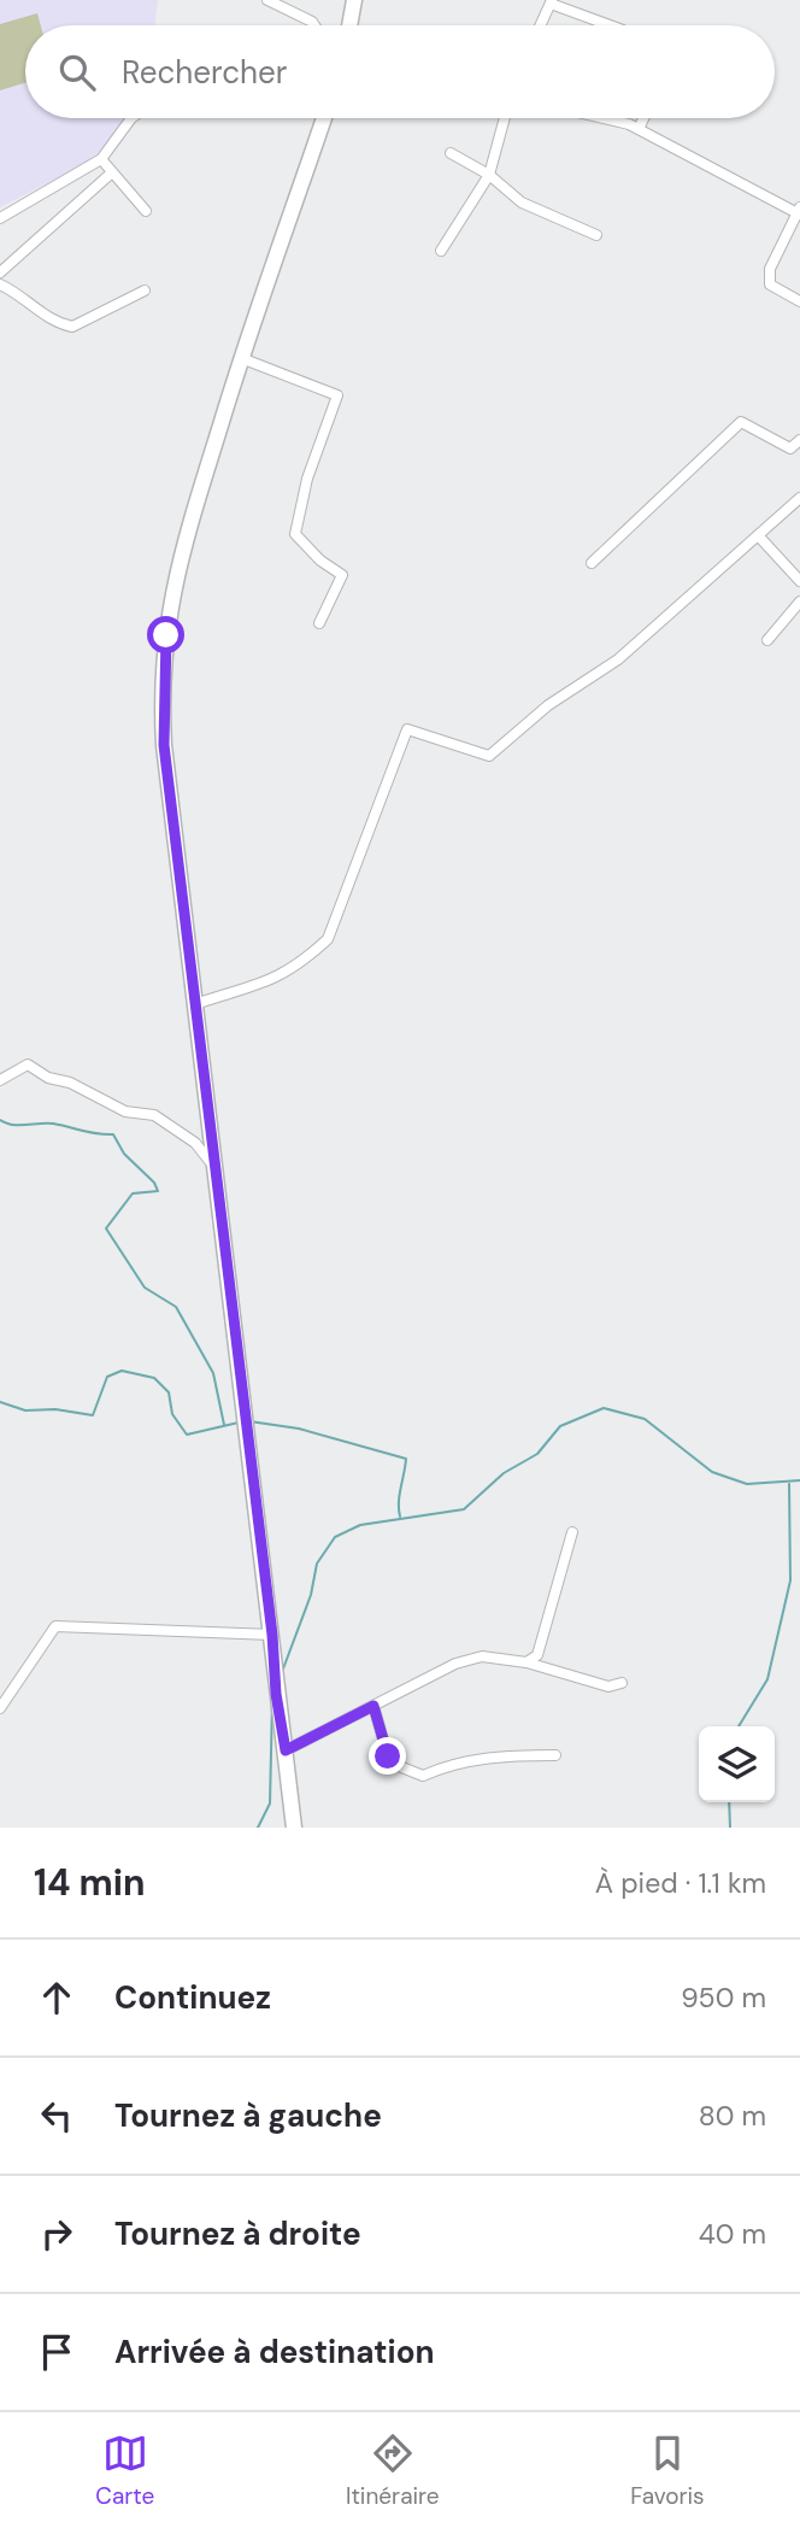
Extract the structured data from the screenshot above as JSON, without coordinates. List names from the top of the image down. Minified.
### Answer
{"page":{"search":"Rechercher","heading":["14 min","À pied · 1.1 km"],"list":[["Continuez","950 m"],["Tournez à gauche","80 m"],["Tournez à droite","40 m"],"Arrivée à destination"],"nav":["Carte","Itinéraire","Favoris"]}}
